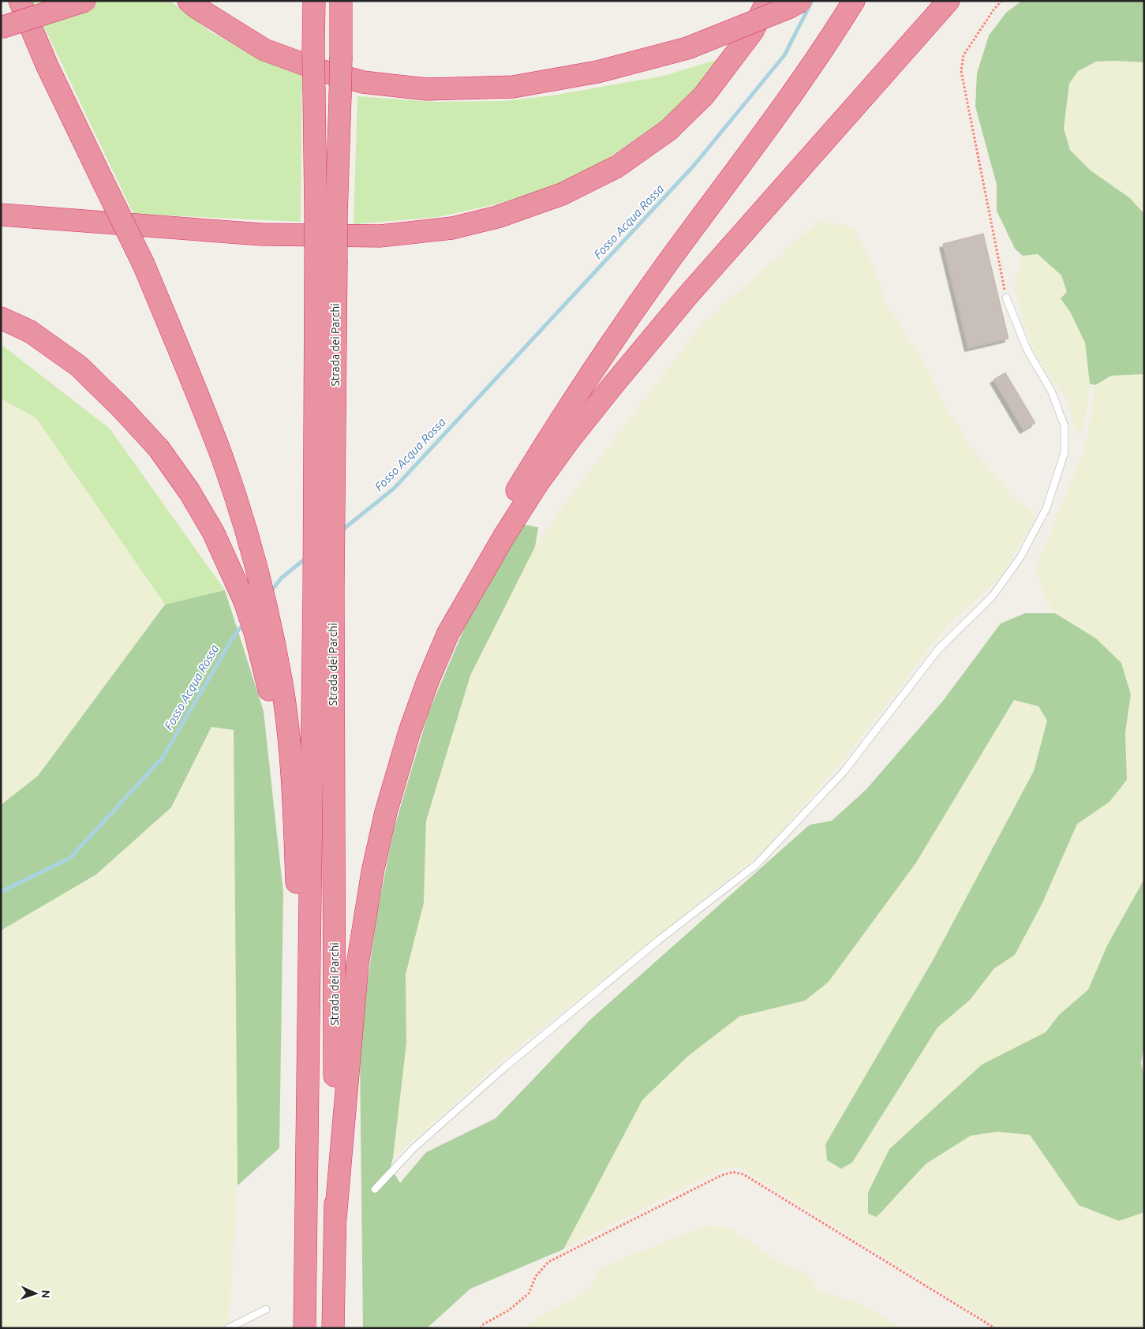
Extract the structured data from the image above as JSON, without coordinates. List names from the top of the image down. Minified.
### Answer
{"streets":{"highway":["Strada dei Parchi"]},"water":["Fosso Acqua Rossa"],"north":"right"}
